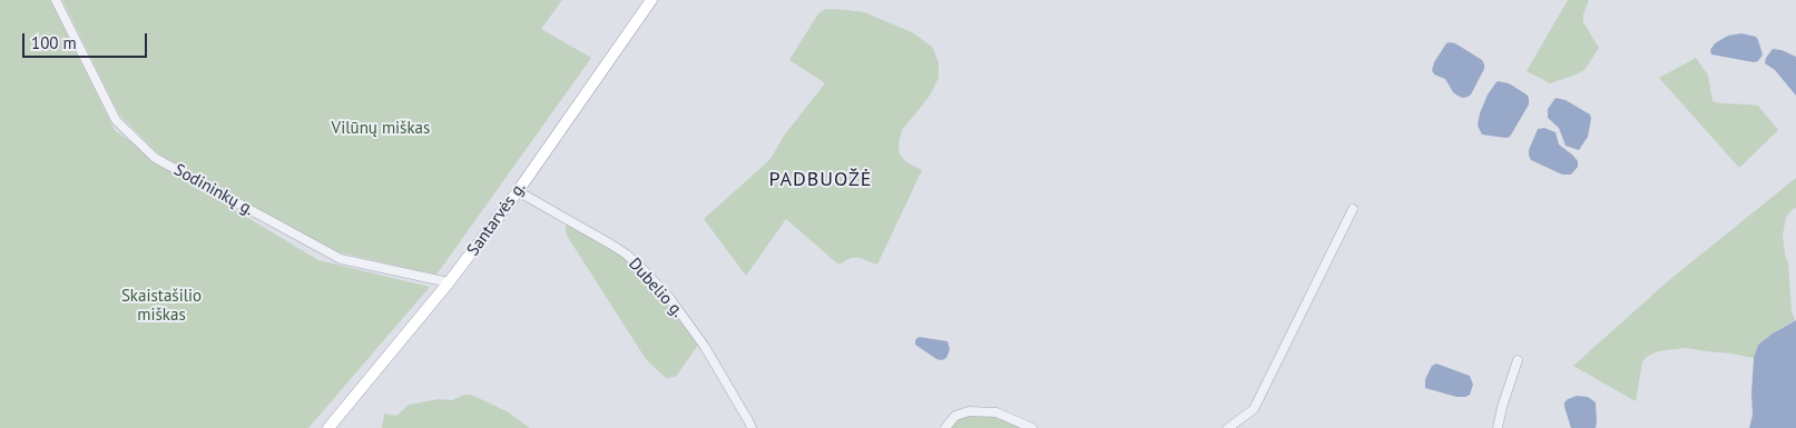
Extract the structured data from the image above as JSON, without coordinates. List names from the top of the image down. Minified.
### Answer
{"streets":{"main road":["Santarvės g."],"street":["Sodininkų g.","Dubelio g."]},"crossings":[["Sodininkų g.","Santarvės g."],["Santarvės g.","Dubelio g."]],"districts":["PADBUOŽĖ"],"parks":["Vilūnų miškas","Skaistašilio miškas"],"scale_bar":"100 m"}
